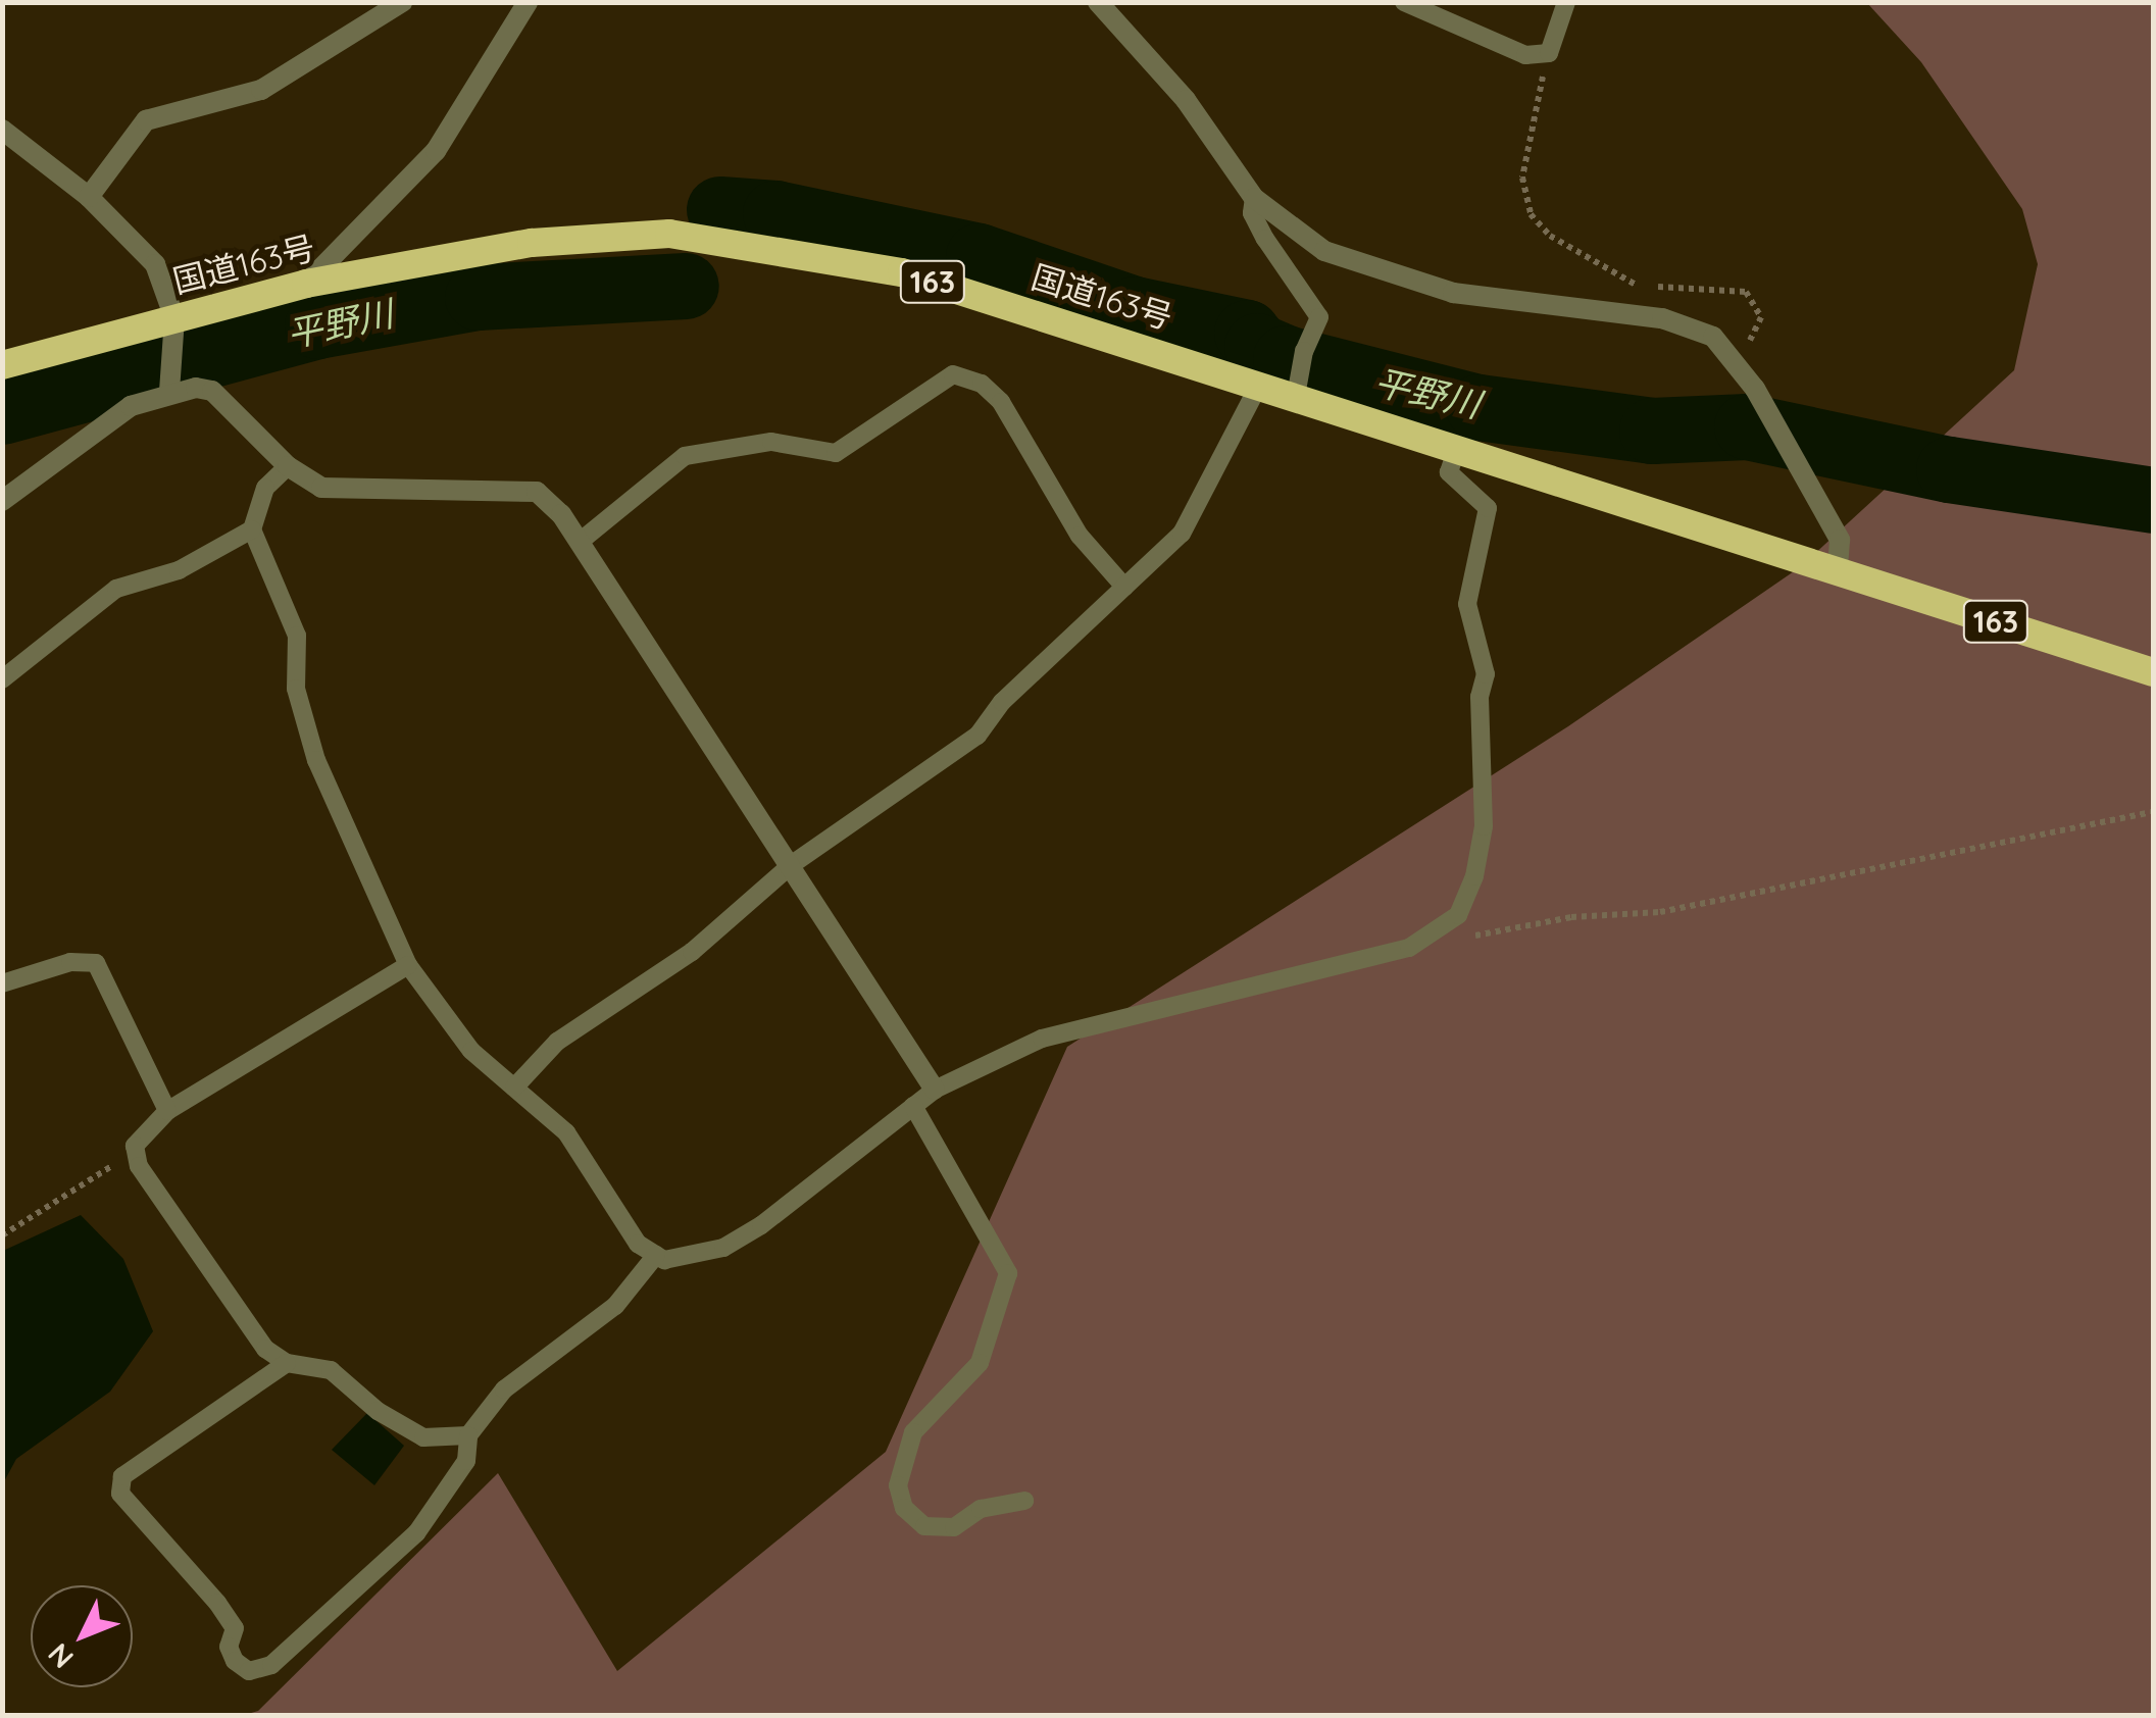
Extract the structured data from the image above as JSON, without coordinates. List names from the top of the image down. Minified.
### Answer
{"streets":{"highway":["国道163号","163"]},"water":["平野川"],"north":"bottom left"}
